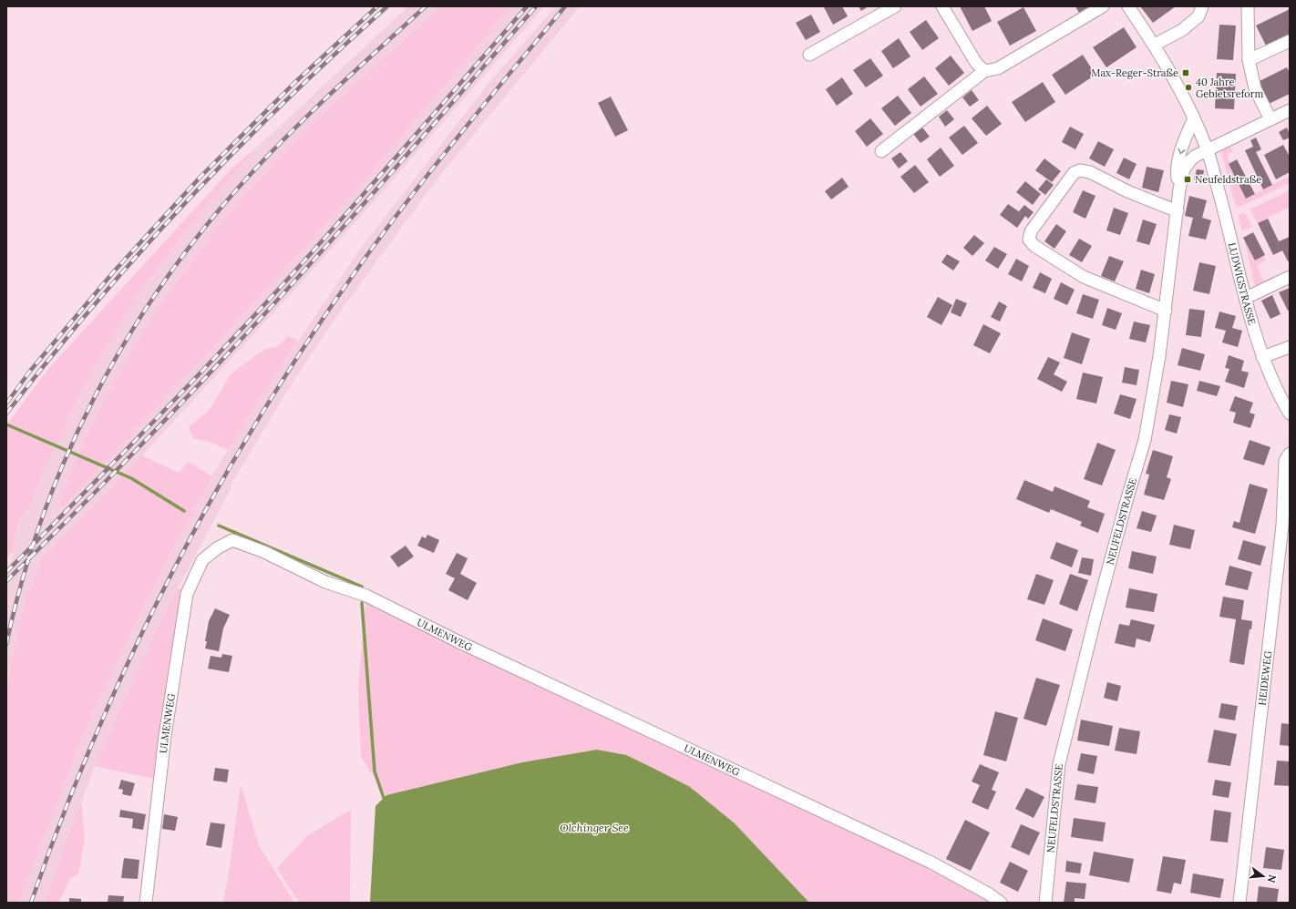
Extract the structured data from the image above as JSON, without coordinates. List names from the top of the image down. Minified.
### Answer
{"streets":{"street":["LUDWIGSTRASSE","NEUFELDSTRASSE","ULMENWEG","HEIDEWEG"]},"crossings":[["LUDWIGSTRASSE","NEUFELDSTRASSE"]],"water":["Olchinger See"],"places":{"transit":["Max-Reger-Straße","Neufeldstraße"],"other":["40 Jahre Gebietsreform"]},"north":"right"}
